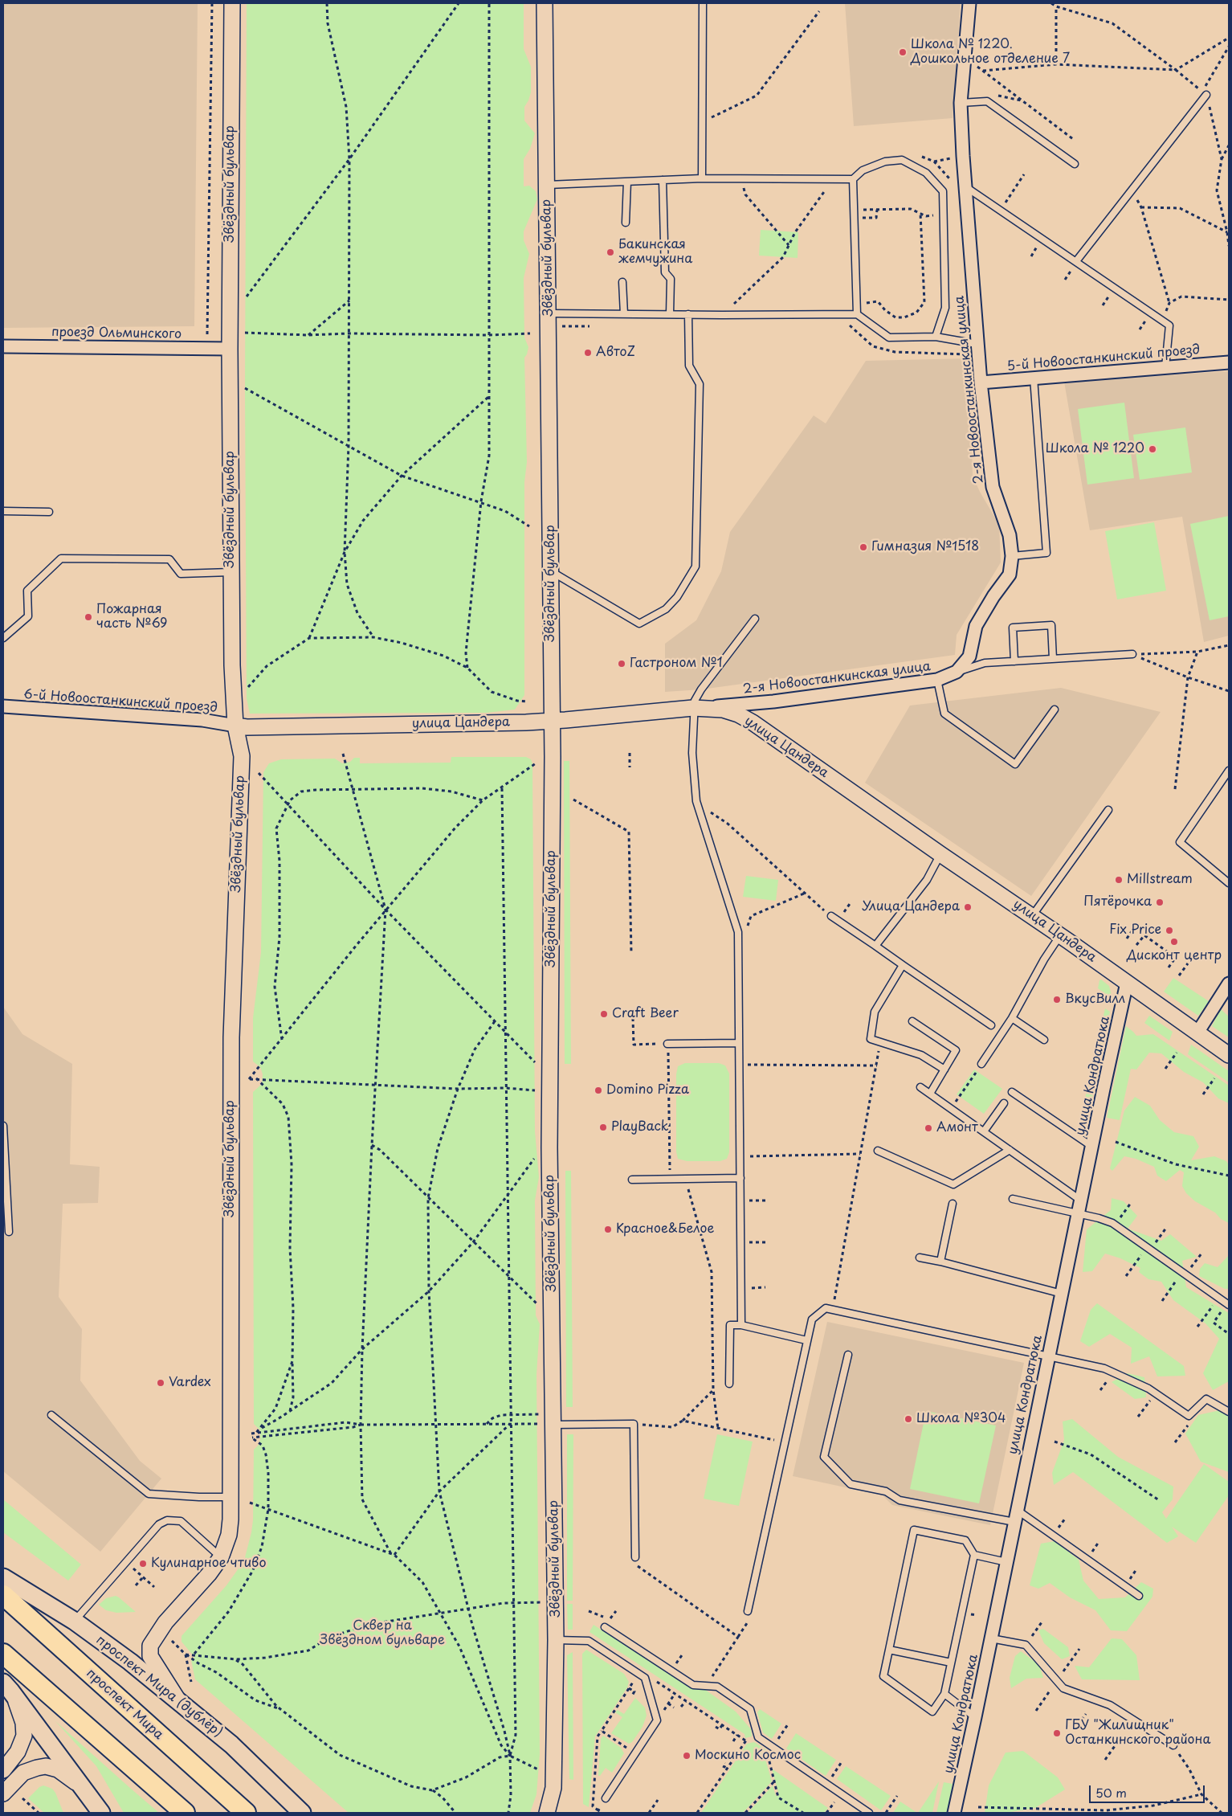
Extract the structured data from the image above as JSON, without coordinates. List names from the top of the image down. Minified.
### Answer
{"streets":{"main road":["проспект Мира (дублёр)","проспект Мира"],"street":["Звёздный бульвар","проезд Ольминского","5-й Новоостанкинский проезд","2-я Новоостанкинская улица","6-й Новоостанкинский проезд","улица Цандера","улица Кондратюка"]},"crossings":[["Звёздный бульвар","проезд Ольминского"],["Звёздный бульвар","6-й Новоостанкинский проезд"],["Звёздный бульвар","улица Цандера"],["Звёздный бульвар","проспект Мира (дублёр)"],["5-й Новоостанкинский проезд","2-я Новоостанкинская улица"],["2-я Новоостанкинская улица","улица Цандера"],["6-й Новоостанкинский проезд","улица Цандера"],["улица Цандера","улица Кондратюка"]],"parks":["Сквер на Звёздном бульваре"],"places":["Школа № 1220. Дошкольное отделение 7","Бакинская жемчужина","АвтоZ","Школа № 1220","Гимназия №1518","Пожарная часть №69","Гастроном №1","Millstream","Пятёрочка","Улица Цандера","Fix Price","Дисконт центр","ВкусВилл","Craft Beer","Domino Pizza","PlayBack","Амонт","Красное&Белое","Vardex","Школа №304","Кулинарное чтиво","ГБУ \"Жилищник\" Останкинского района","Москино Космос"],"scale_bar":"50 m"}
